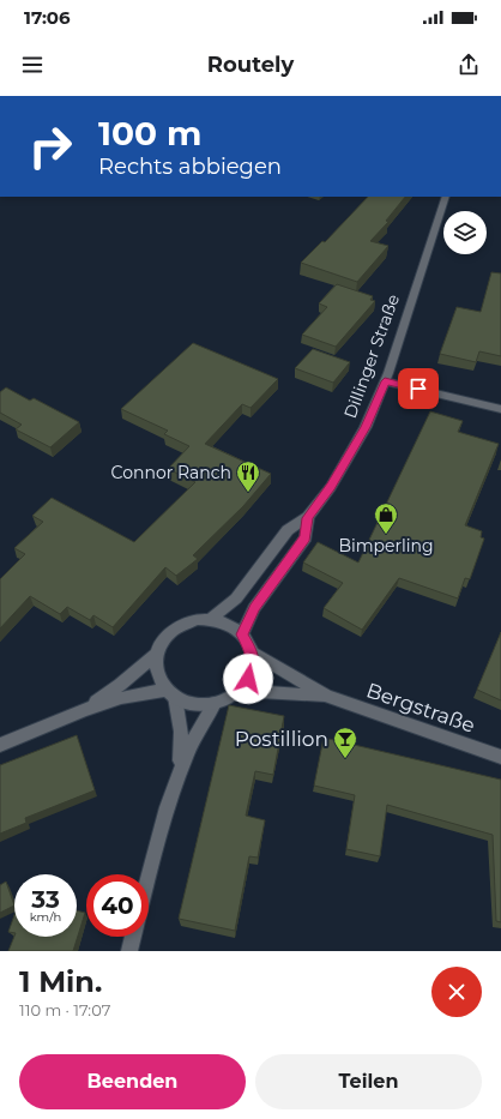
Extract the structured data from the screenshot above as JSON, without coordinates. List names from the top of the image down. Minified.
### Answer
{"streets":{"street":["Dillinger Straße","Bergstraße"]},"crossings":[["Dillinger Straße","Bergstraße"]],"places":{"restaurant":["Connor Ranch"],"shop":["Bimperling"],"bar":["Postillion"]},"page":{"status":"17:06","header":"Routely","turn":["100 m","Rechts abbiegen"],"speed":"33 km/h","limit":"40","heading":["1 Min.","110 m · 17:07"],"buttons":["Beenden","Teilen"]}}
